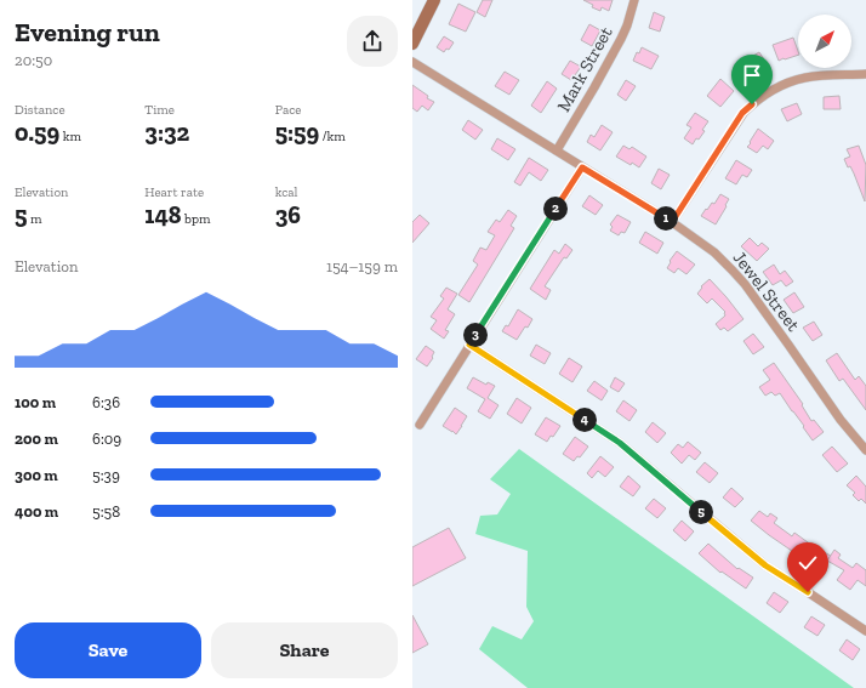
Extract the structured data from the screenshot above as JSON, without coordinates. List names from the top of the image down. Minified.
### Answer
{"streets":{"street":["Mark Street","Jewel Street"]},"crossings":[["Mark Street","Jewel Street"]],"north":"top right","page":{"heading":["Evening run","20:50"],"stats":[["Distance","0.59 km"],["Time","3:32"],["Pace","5:59 /km"],["Elevation","5 m"],["Heart rate","148 bpm"],["kcal","36"]],"pins":["2","1","3","4","5"],"chart":["Elevation","154–159 m"],"list":[{"name":"100 m","note":"6:36"},{"name":"200 m","note":"6:09"},{"name":"300 m","note":"5:39"},{"name":"400 m","note":"5:58"}],"buttons":["Save","Share"]}}
